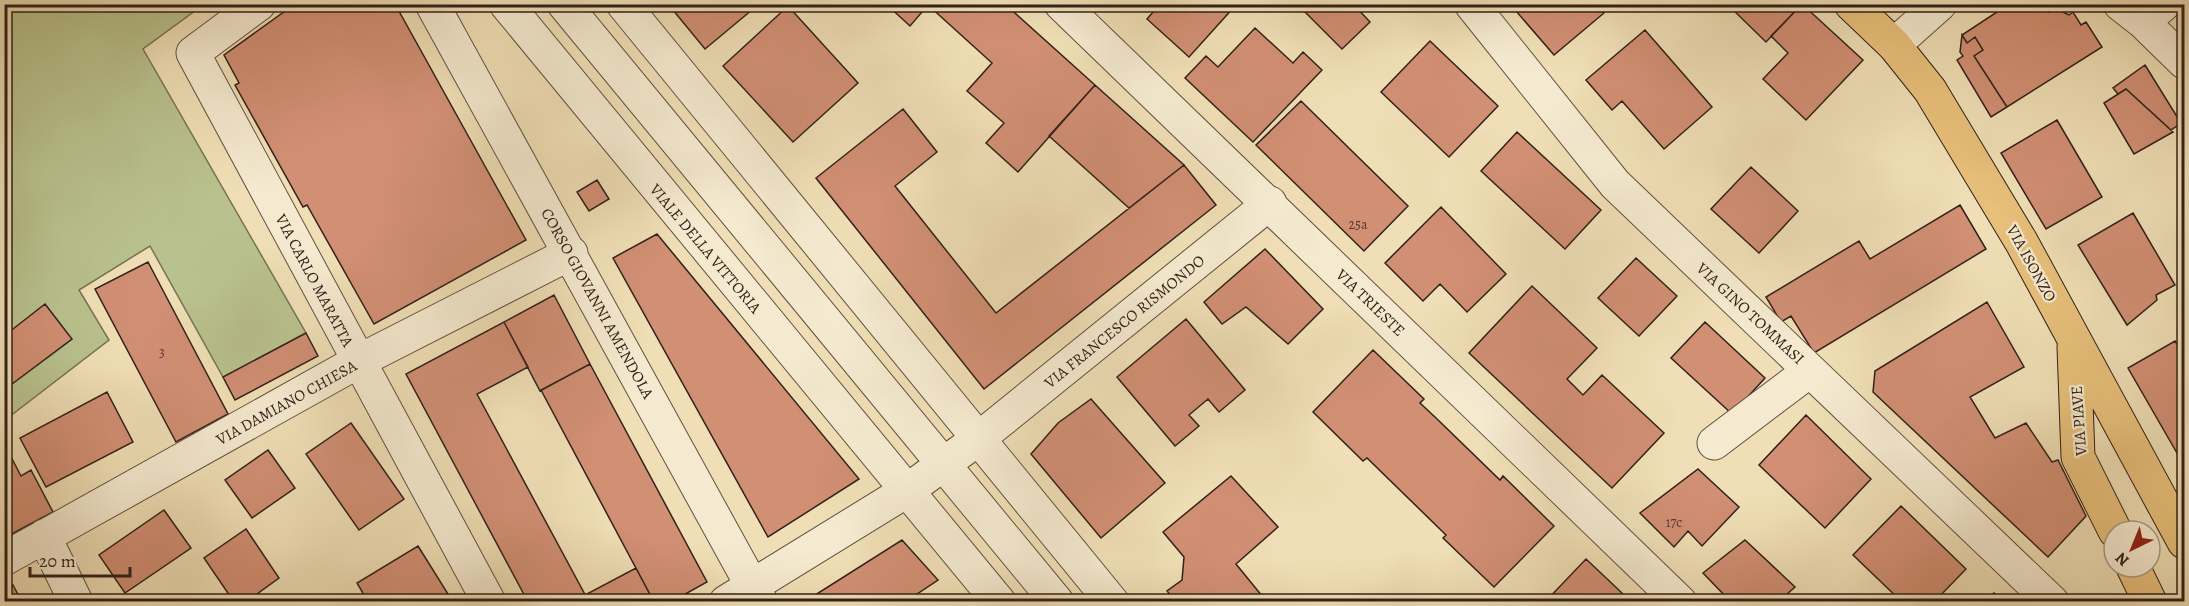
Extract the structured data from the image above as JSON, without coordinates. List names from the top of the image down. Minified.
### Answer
{"streets":{"main road":["VIA ISONZO","VIA PIAVE"],"street":["VIALE DELLA VITTORIA","VIA CARLO MARATTA","VIA TRIESTE","CORSO GIOVANNI AMENDOLA","VIA GINO TOMMASI","VIA FRANCESCO RISMONDO","VIA DAMIANO CHIESA"]},"crossings":[["VIA ISONZO","VIA PIAVE"],["VIA CARLO MARATTA","VIA DAMIANO CHIESA"],["VIA TRIESTE","VIA FRANCESCO RISMONDO"],["CORSO GIOVANNI AMENDOLA","VIA DAMIANO CHIESA"]],"house_numbers":["25a","3","17c"],"scale_bar":"20 m","north":"bottom left"}
